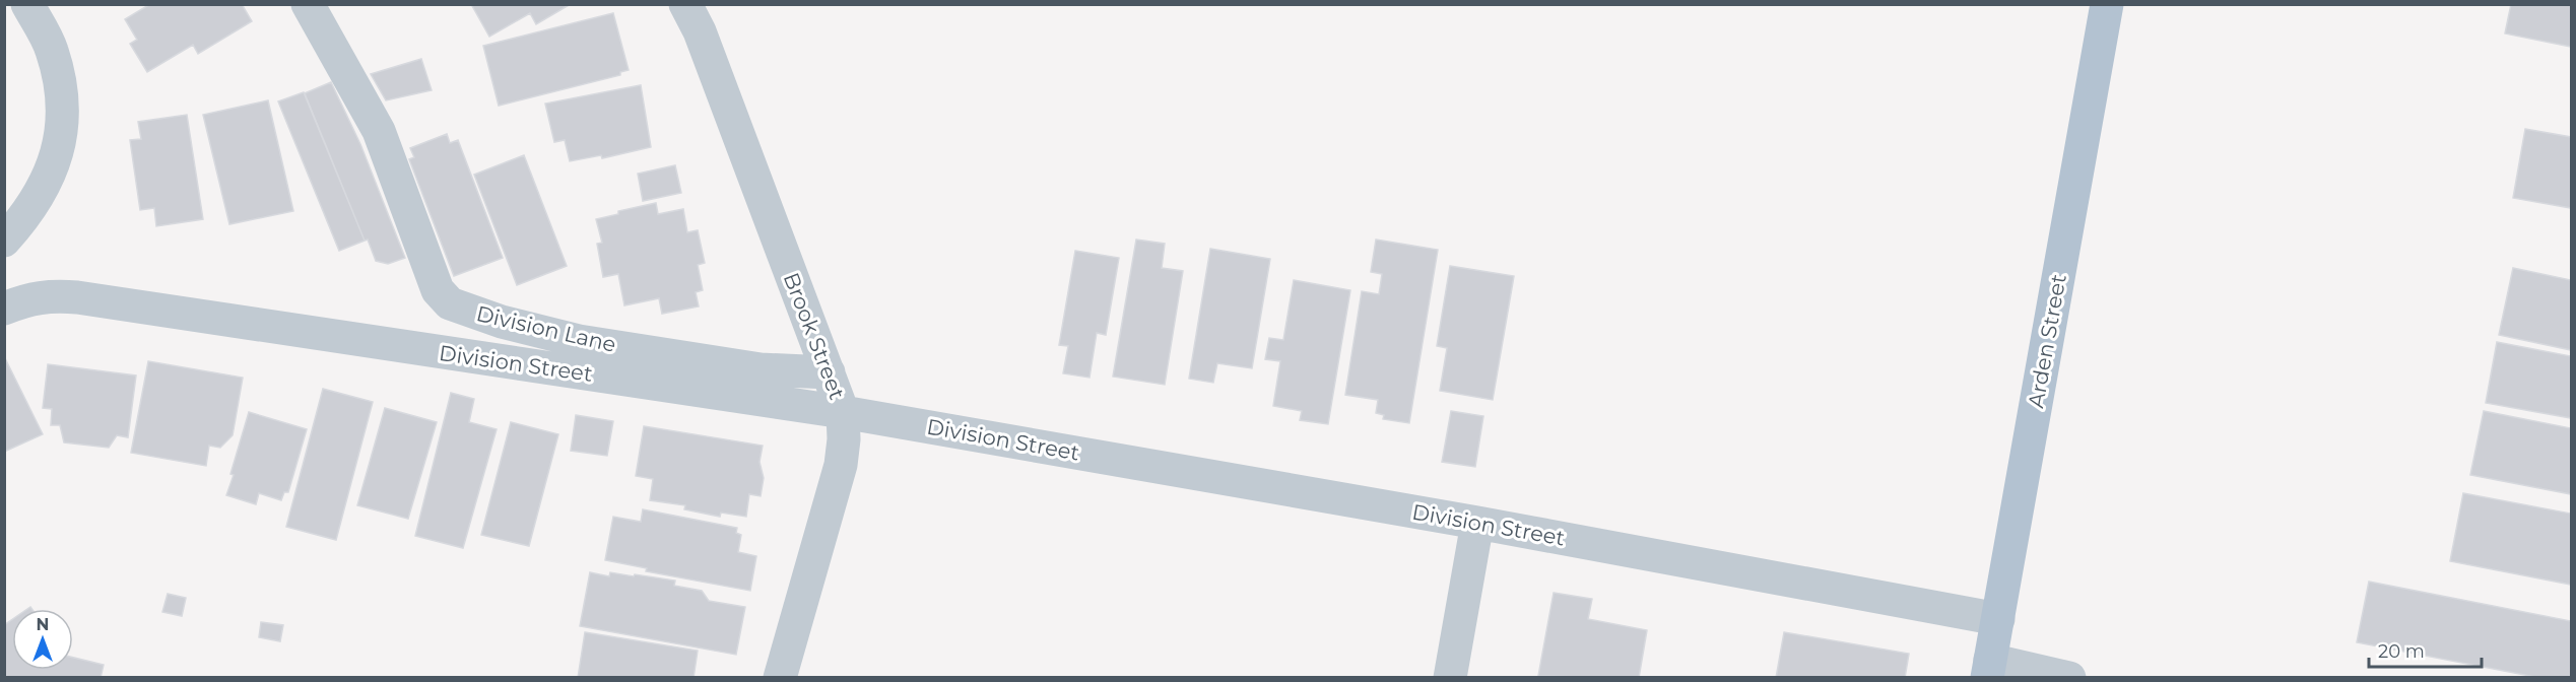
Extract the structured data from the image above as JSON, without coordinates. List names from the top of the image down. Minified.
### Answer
{"streets":{"main road":["Arden Street"],"street":["Division Lane","Brook Street","Division Street"]},"crossings":[["Division Lane","Brook Street"],["Brook Street","Division Street"],["Arden Street","Division Street"]],"scale_bar":"20 m","north":"top"}
